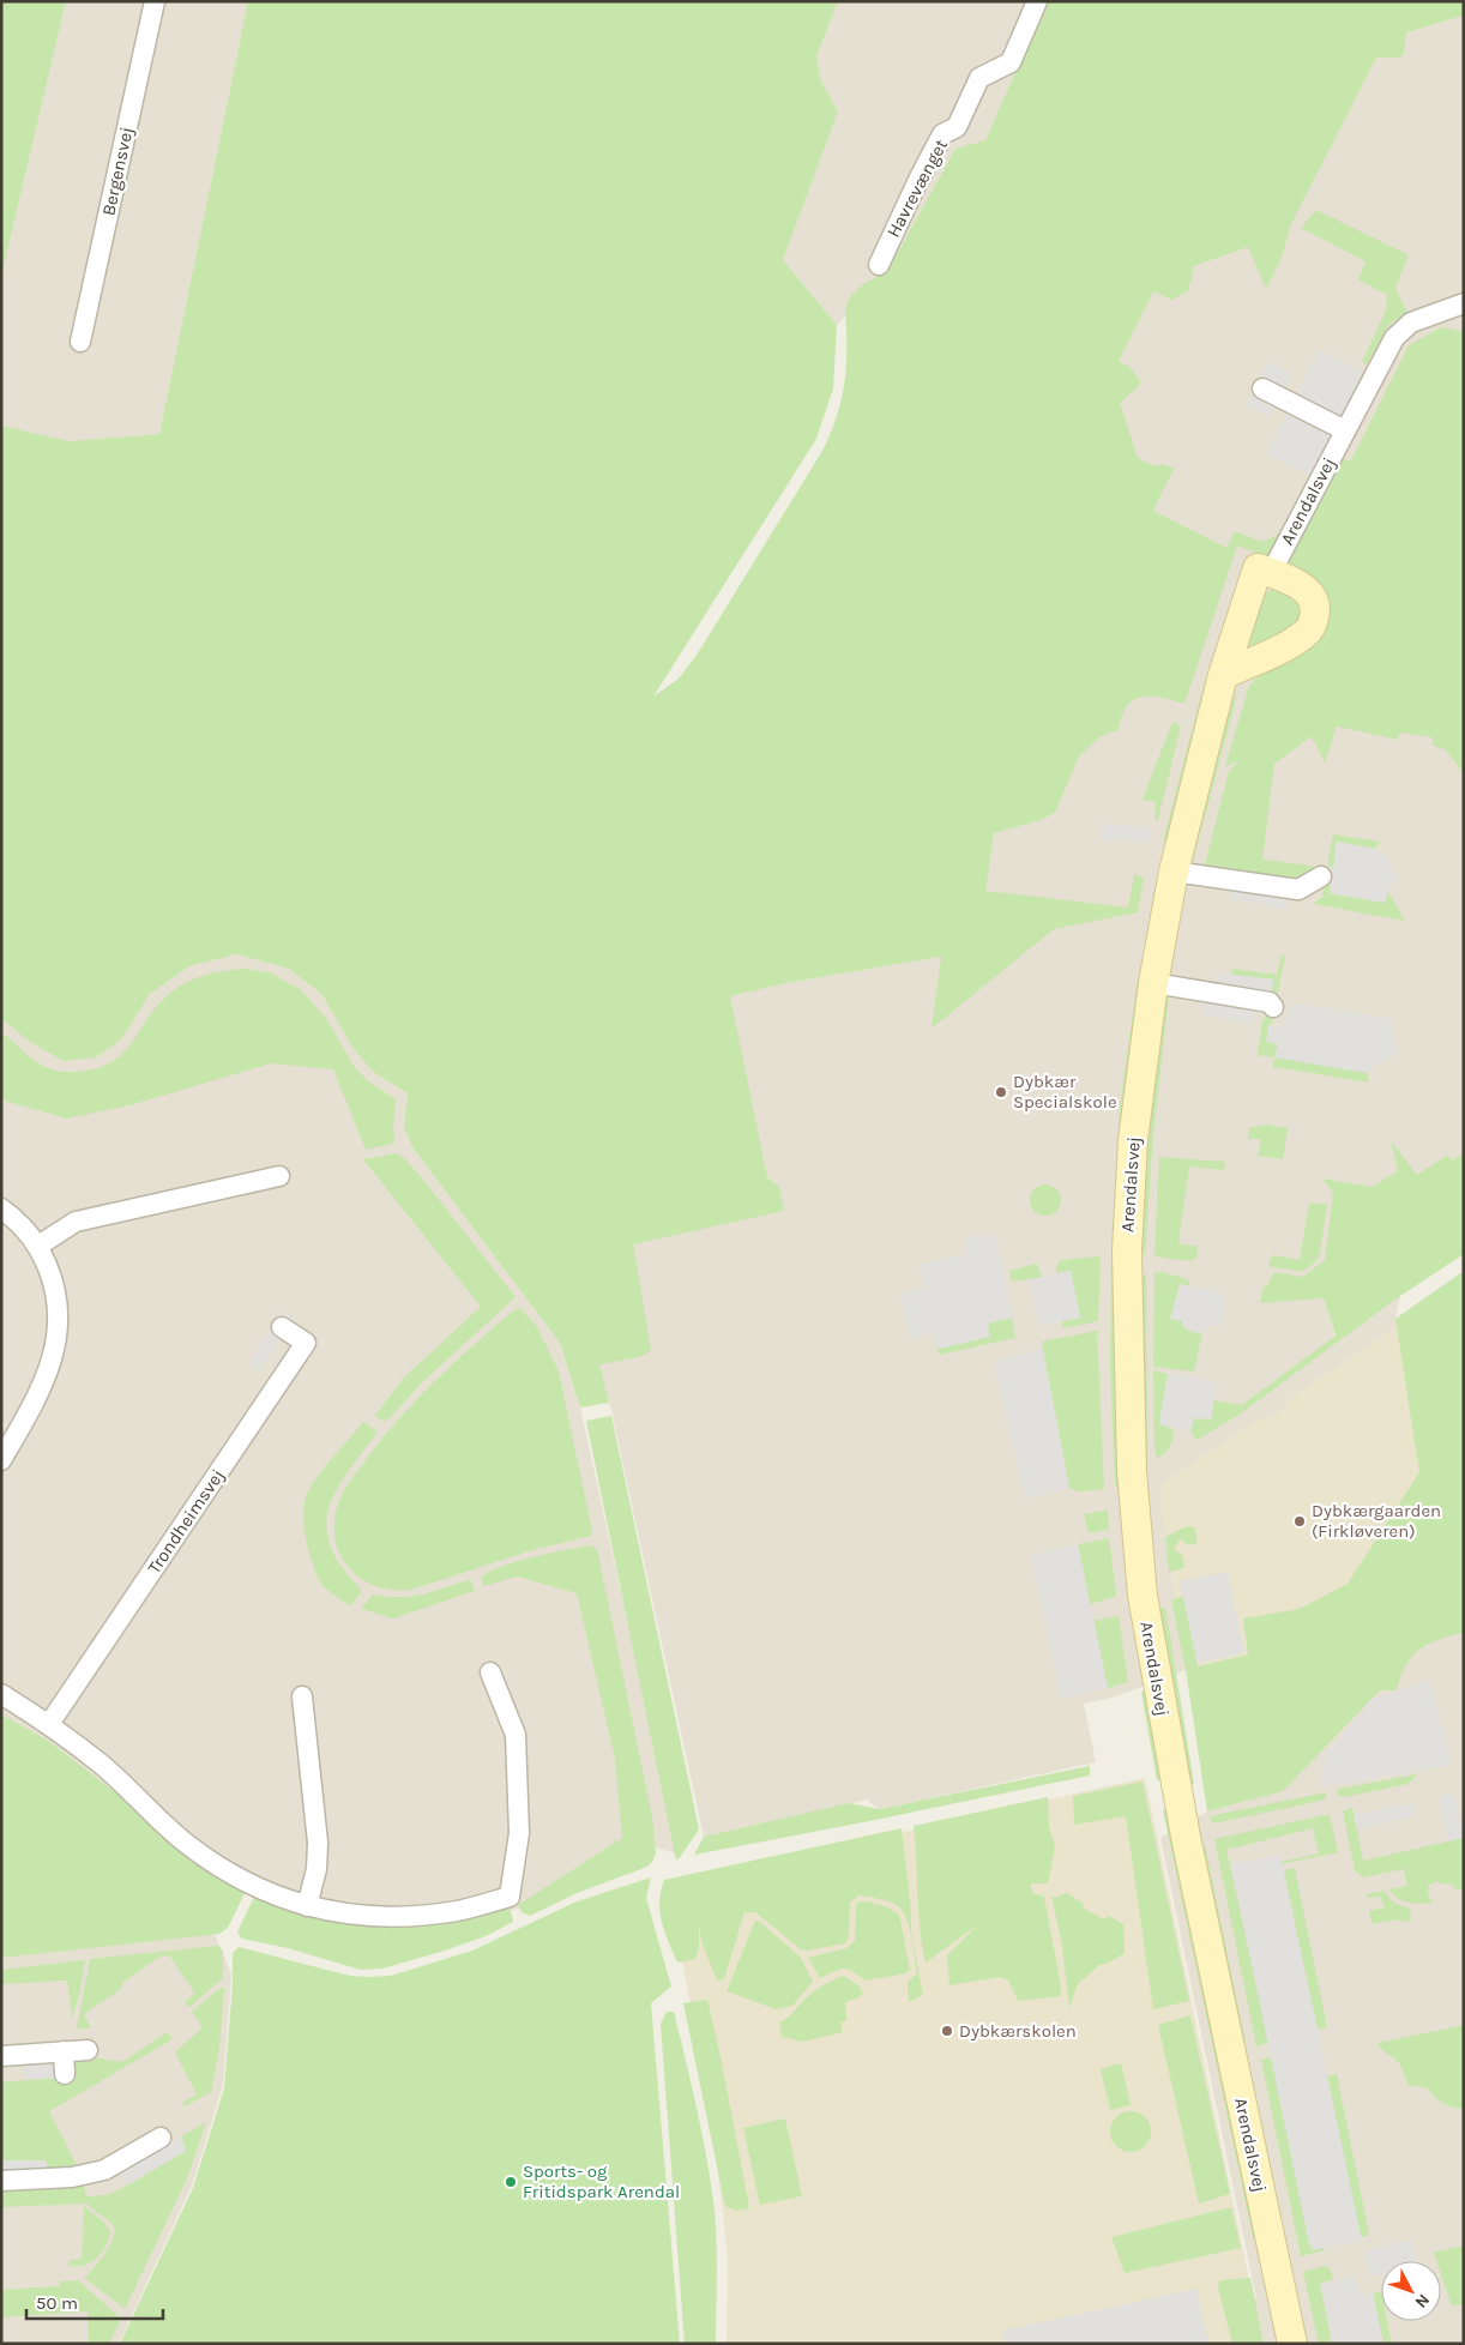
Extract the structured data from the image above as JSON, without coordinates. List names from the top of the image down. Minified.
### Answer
{"streets":{"street":["Bergensvej","Havrevænget","Arendalsvej","Trondheimsvej"]},"places":["Dybkær Specialskole","Dybkærgaarden (Firkløveren)","Dybkærskolen","Sports- og Fritidspark Arendal"],"scale_bar":"50 m","north":"bottom right"}
